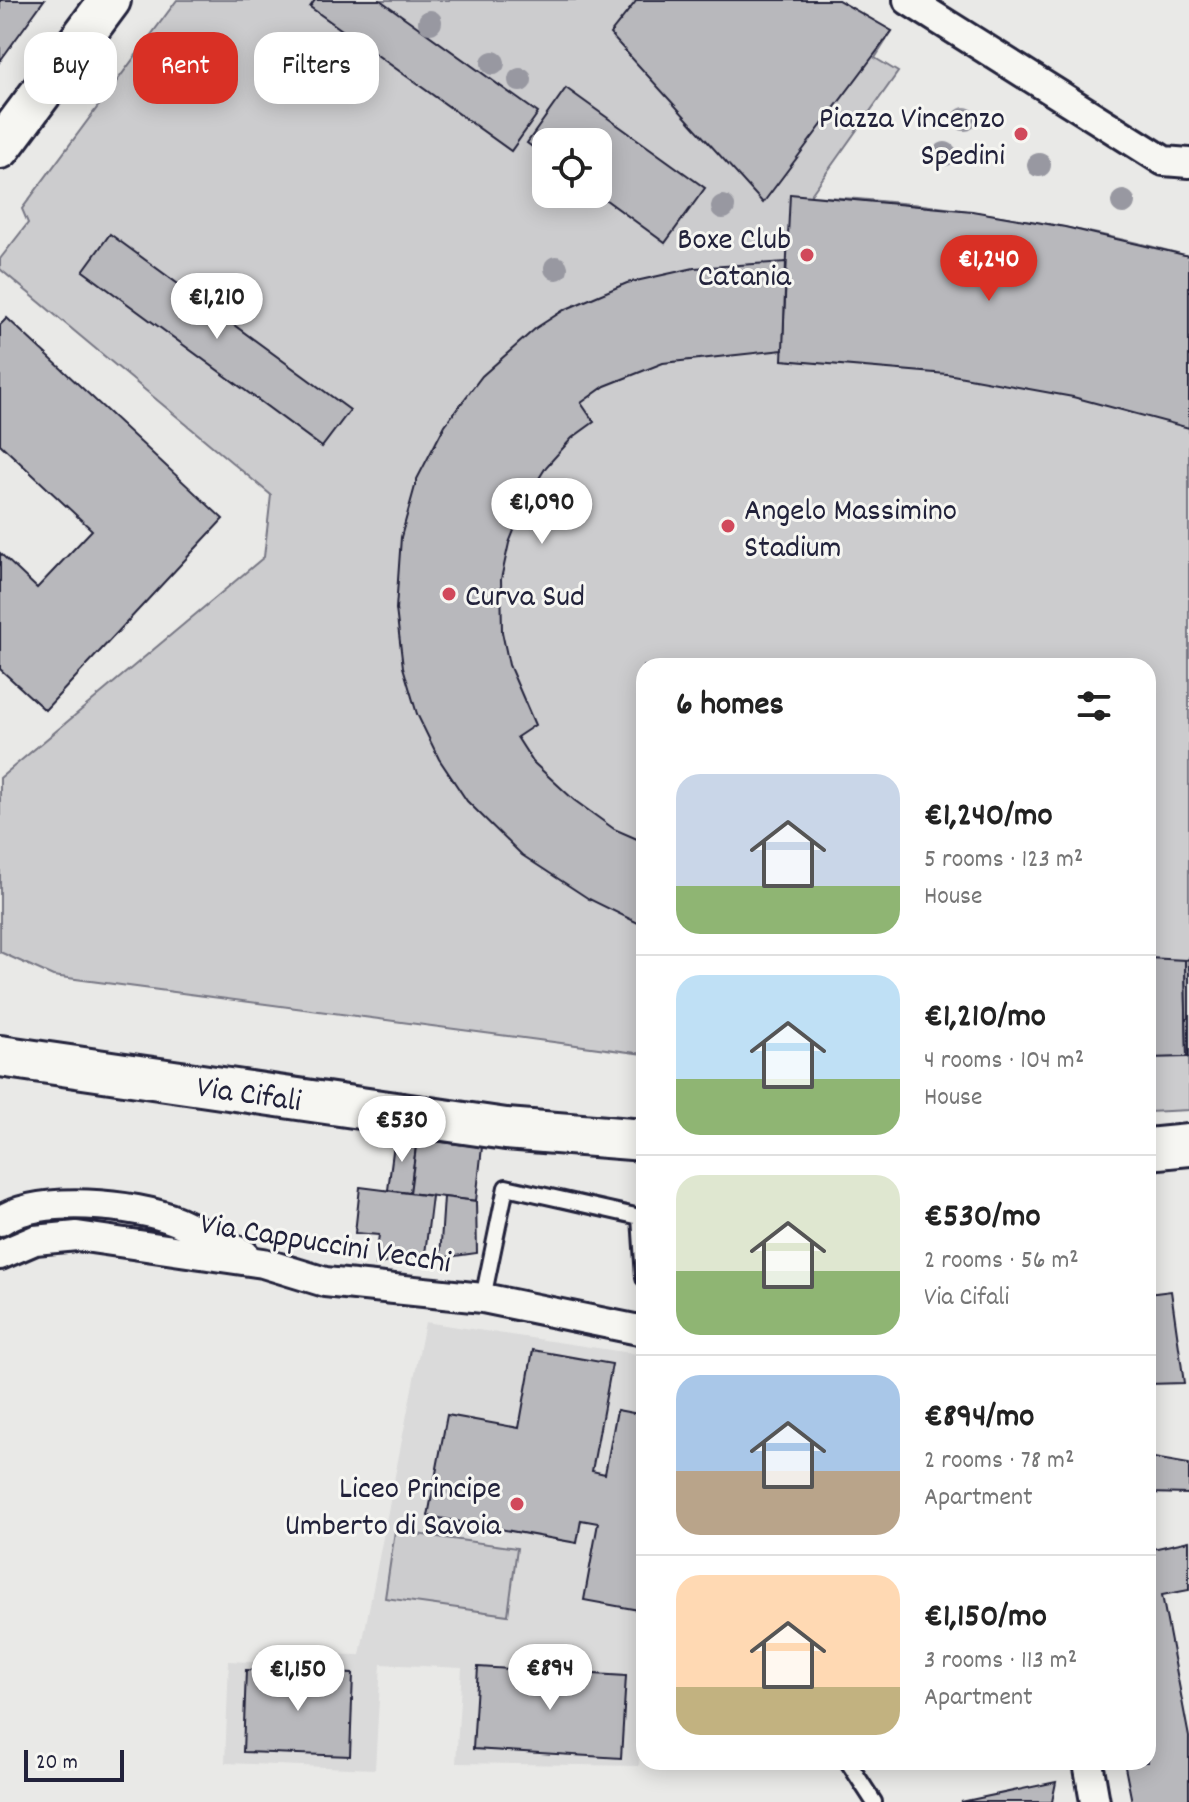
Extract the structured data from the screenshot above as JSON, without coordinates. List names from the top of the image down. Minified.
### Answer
{"streets":{"main road":["Via Cifali"],"street":["Via Cappuccini Vecchi"]},"places":["Piazza Vincenzo Spedini","Boxe Club Catania","Angelo Massimino Stadium","Curva Sud","Liceo Principe Umberto di Savoia"],"scale_bar":"20 m","page":{"chip":["Buy","Rent","Filters"],"price":["€1,240","€1,210","€1,090","€530","€894","€1,150"],"heading":"6 homes","list":[{"name":"€1,240/mo","note":"5 rooms · 123 m² · House"},{"name":"€1,210/mo","note":"4 rooms · 104 m² · House"},{"name":"€530/mo","note":"2 rooms · 56 m² · Via Cifali"},{"name":"€894/mo","note":"2 rooms · 78 m² · Apartment"},{"name":"€1,150/mo","note":"3 rooms · 113 m² · Apartment"}],"scale":"20 m"}}
